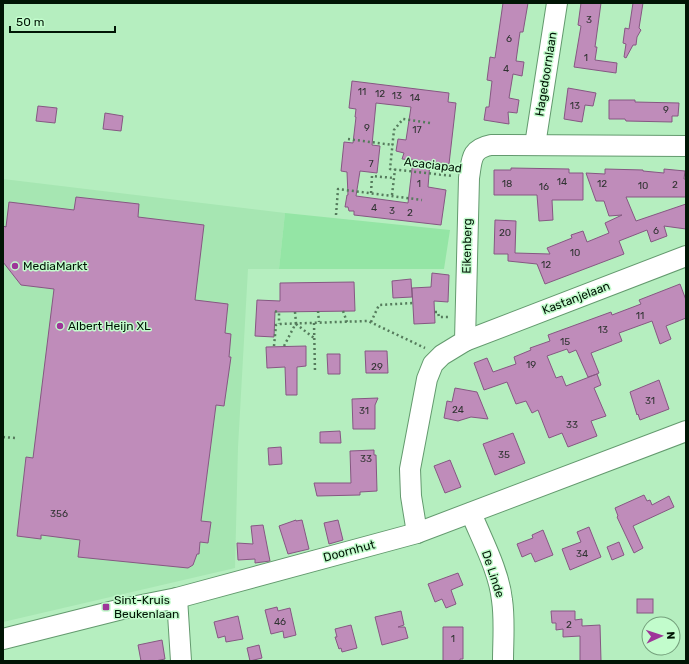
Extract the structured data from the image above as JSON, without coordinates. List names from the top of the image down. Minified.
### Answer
{"streets":{"street":["Hagedoornlaan","Eikenberg","Kastanjelaan","Doornhut","De Linde"],"path":["Acaciapad"]},"crossings":[["Hagedoornlaan","Eikenberg"],["Acaciapad","Eikenberg"],["Eikenberg","Kastanjelaan"],["Doornhut","De Linde"]],"places":{"other":["MediaMarkt","Albert Heijn XL"],"transit":["Sint-Kruis Beukenlaan"]},"house_numbers":["3","6","1","4","11","12","13","14","13","9","9","17","7","14","1","18","12","2","10","16","4","3","2","6","20","10","12","11","13","15","19","29","31","24","31","33","35","33","356","34","46","2","1"],"scale_bar":"50 m","north":"right"}
